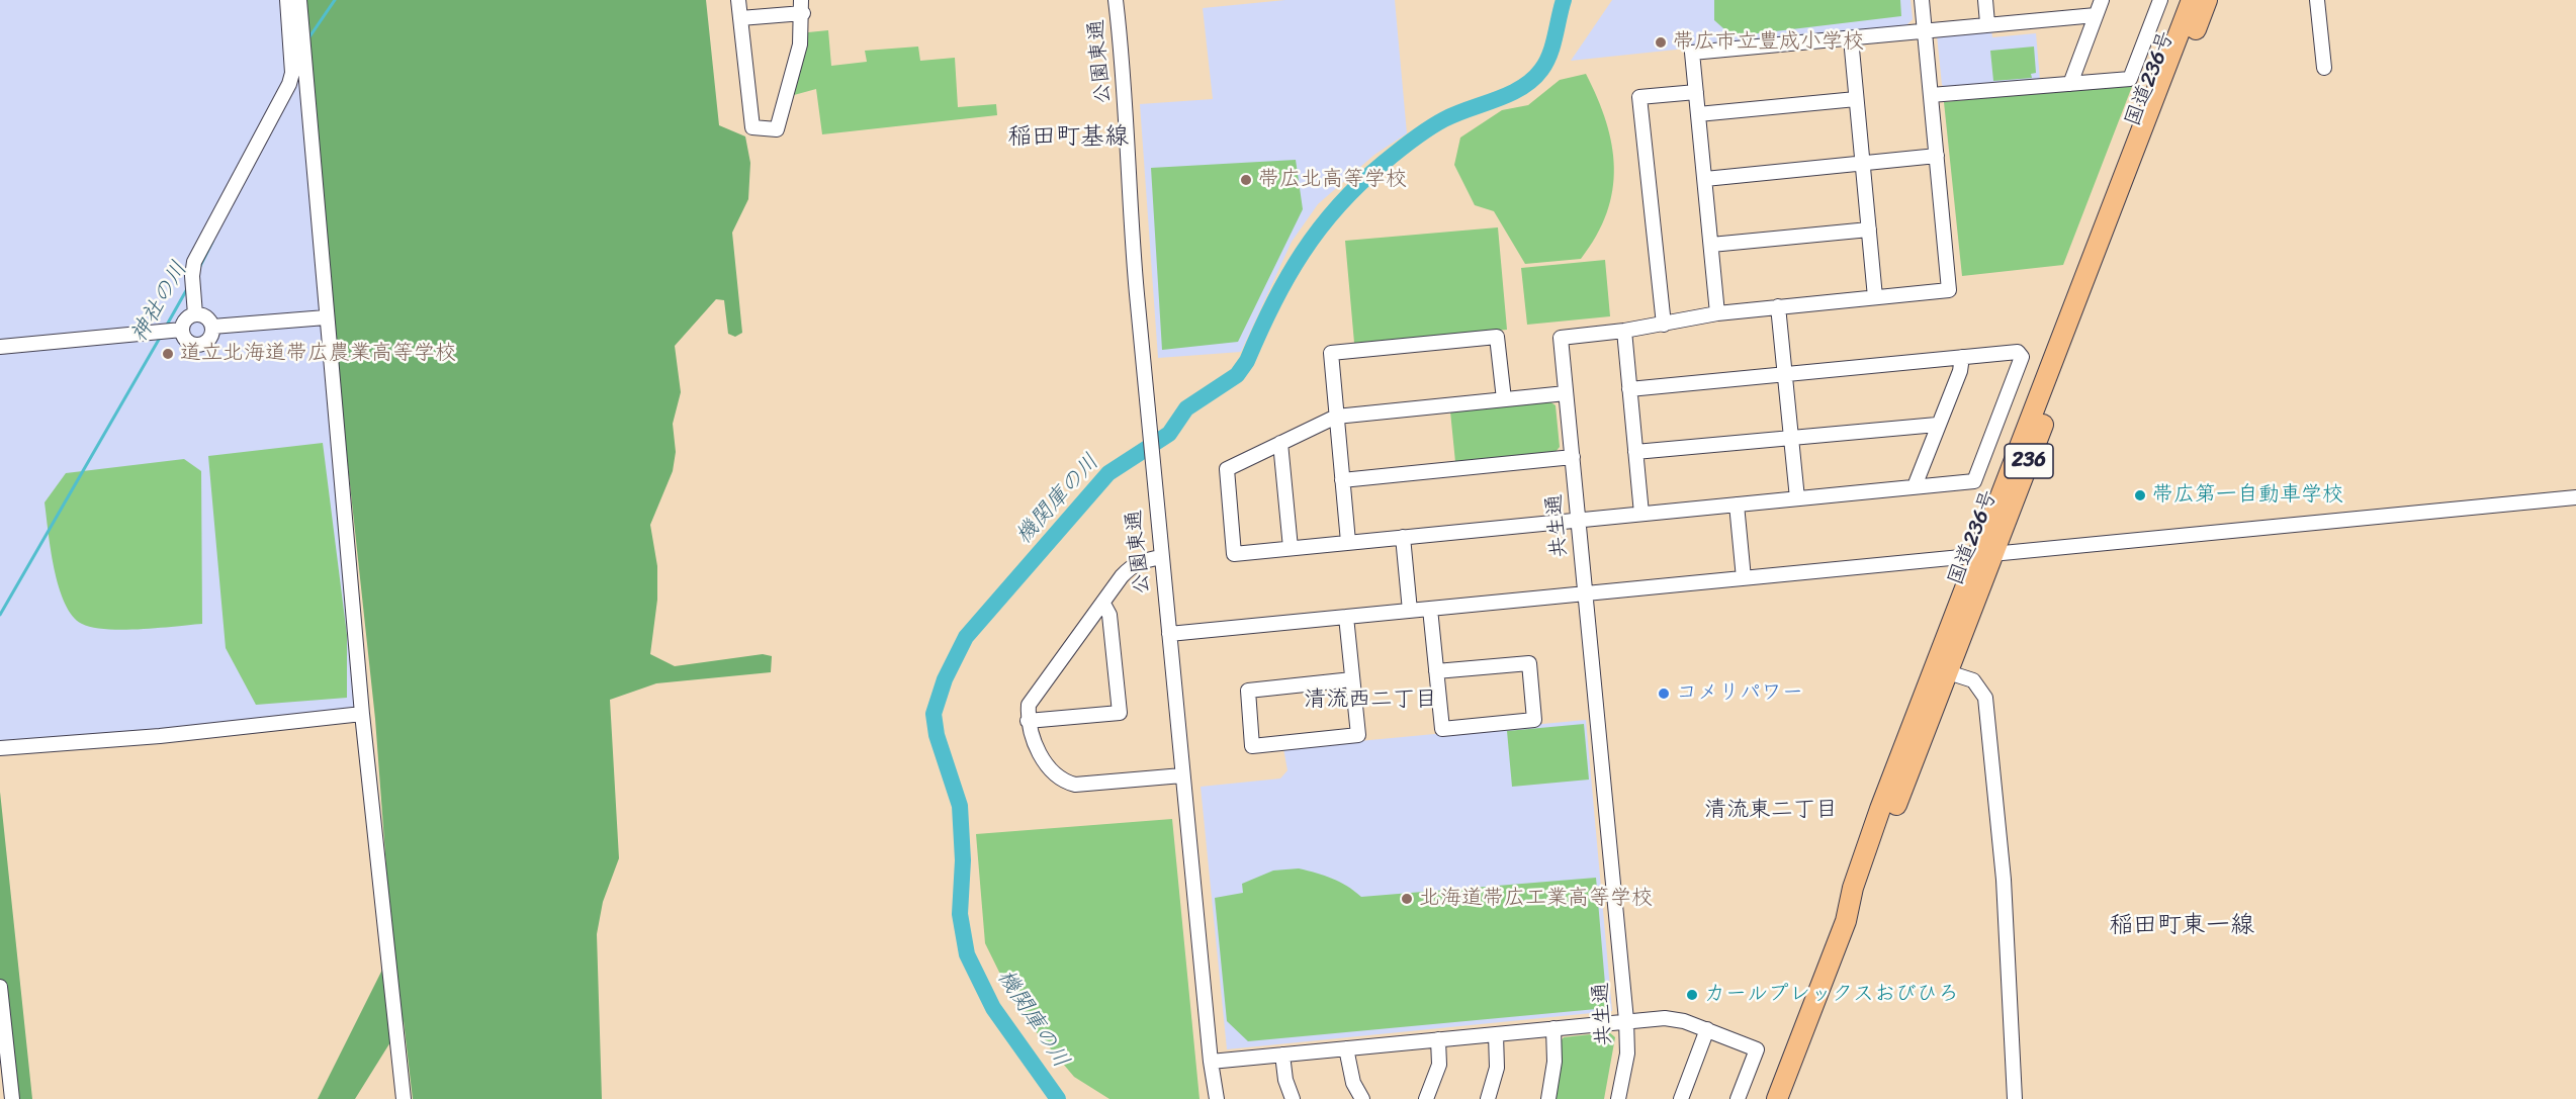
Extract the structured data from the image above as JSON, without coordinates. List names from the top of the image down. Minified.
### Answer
{"streets":{"highway":["国道236号","236"],"street":["公園東通","共生通"]},"districts":["稲田町基線","清流西二丁目","清流東二丁目","稲田町東一線"],"water":["神社の川","機関庫の川"],"places":["帯広市立豊成小学校","帯広北高等学校","道立北海道帯広農業高等学校","帯広第一自動車学校","コメリパワー","北海道帯広工業高等学校","カールプレックスおびひろ"]}
